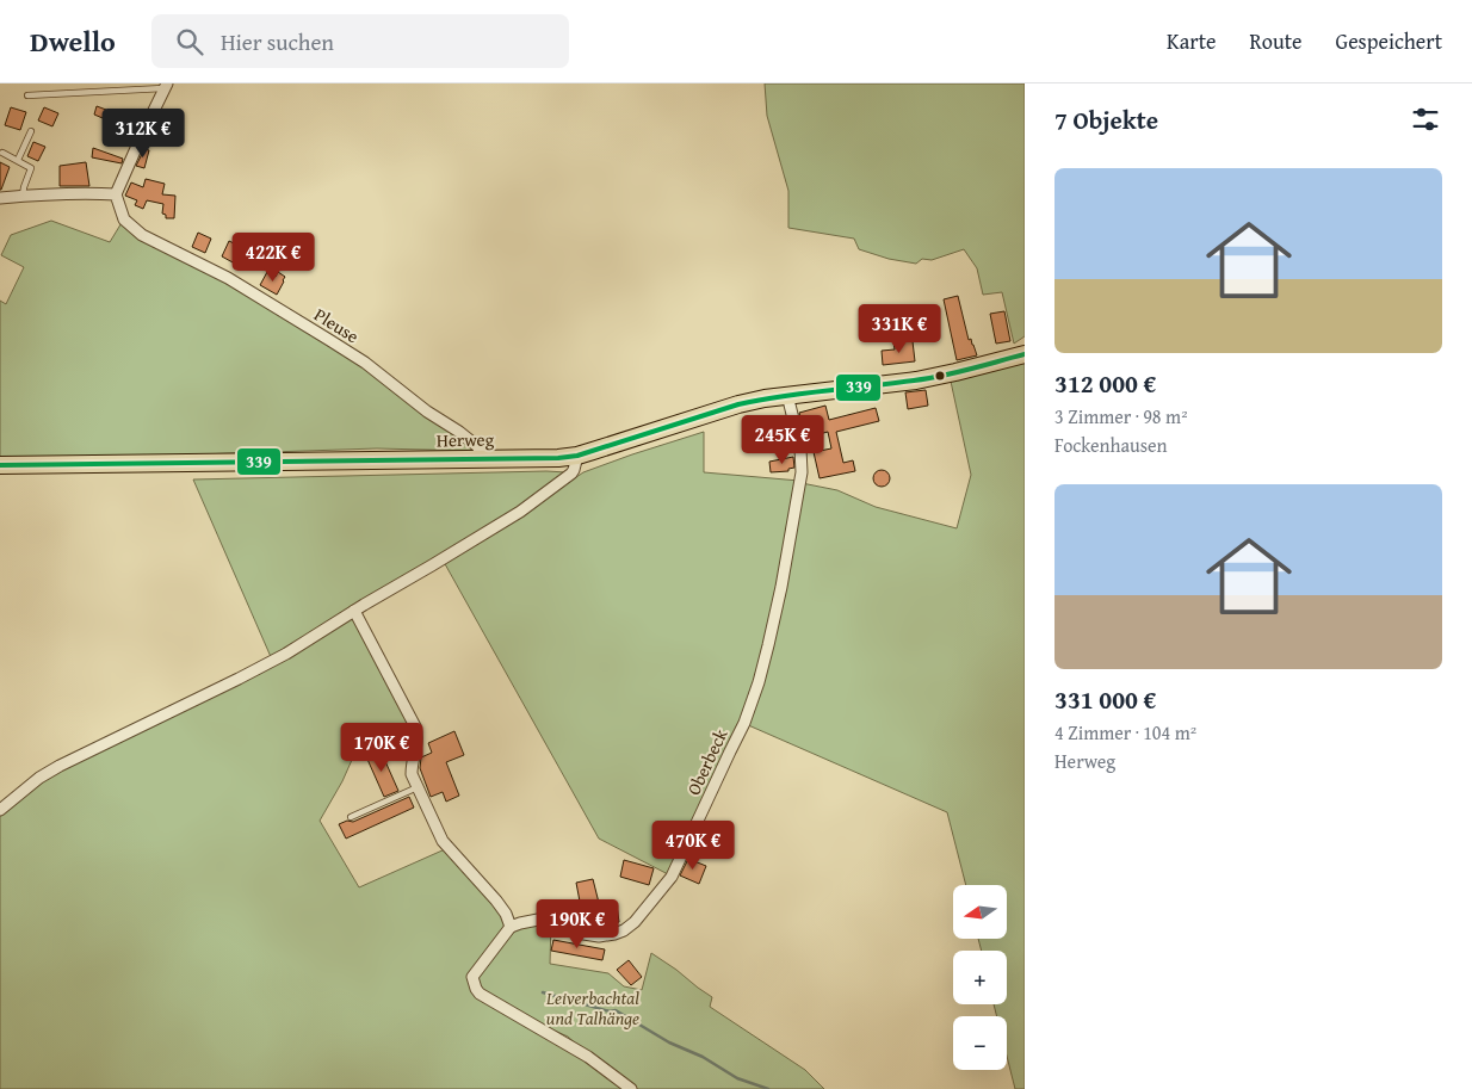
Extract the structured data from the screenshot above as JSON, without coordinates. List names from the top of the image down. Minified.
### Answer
{"streets":{"main road":["Herweg"],"street":["Pleuse","Oberbeck"]},"crossings":[["Pleuse","Herweg"],["Herweg","Oberbeck"]],"parks":["Leiverbachtal und Talhänge"],"lines":["transit line 339"],"north":"left","page":{"header":"Dwello","search":"Hier suchen","nav":["Karte","Route","Gespeichert"],"heading":"7 Objekte","price":["312K €","422K €","331K €","245K €","170K €","470K €","190K €"],"list":[{"name":"312 000 €","note":"3 Zimmer · 98 m² · Fockenhausen"},{"name":"331 000 €","note":"4 Zimmer · 104 m² · Herweg"}],"map_buttons":["+","−"]}}
